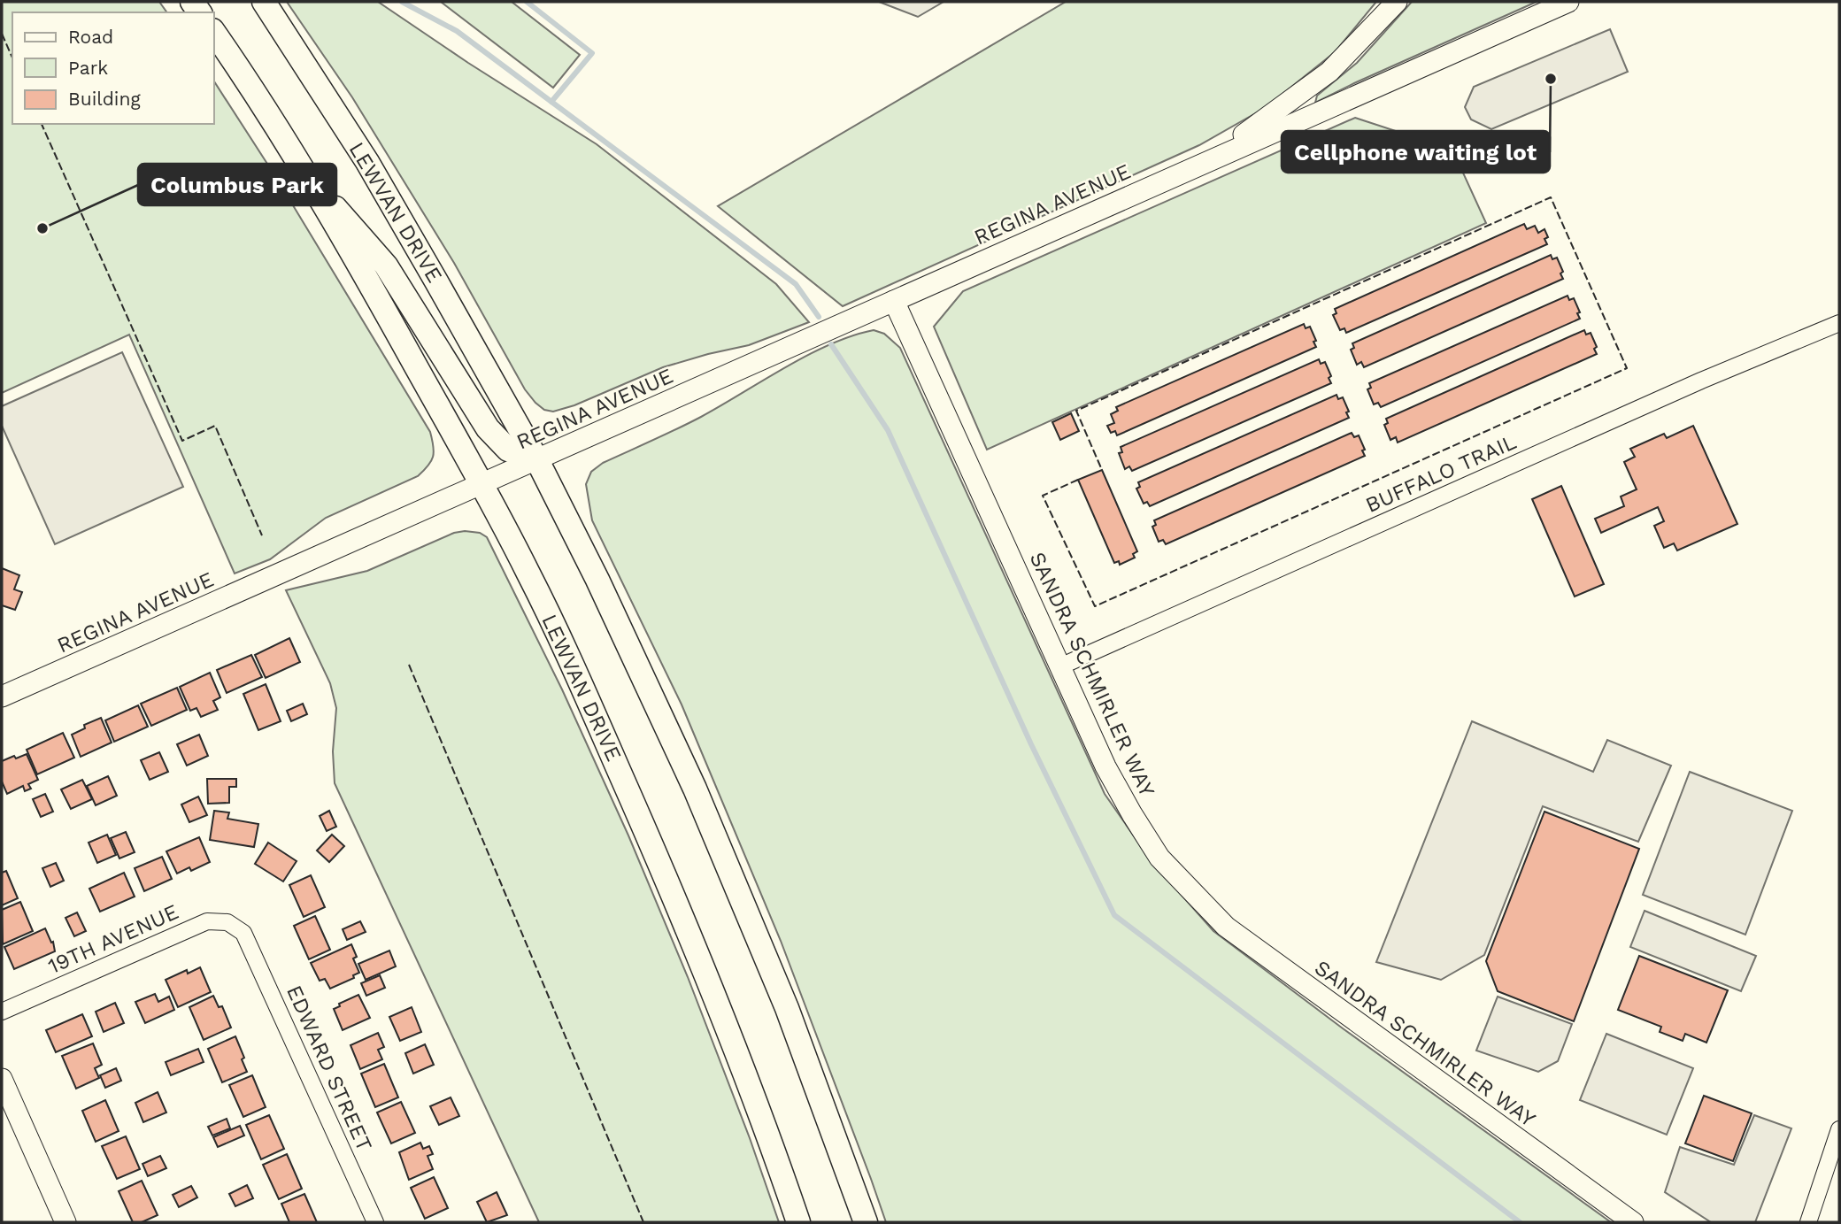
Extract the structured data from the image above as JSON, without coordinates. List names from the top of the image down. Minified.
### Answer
{"streets":{"main road":["LEWVAN DRIVE"],"street":["REGINA AVENUE","BUFFALO TRAIL","SANDRA SCHMIRLER WAY","19TH AVENUE","EDWARD STREET"]},"crossings":[["REGINA AVENUE","LEWVAN DRIVE"],["REGINA AVENUE","SANDRA SCHMIRLER WAY"],["BUFFALO TRAIL","SANDRA SCHMIRLER WAY"],["19TH AVENUE","EDWARD STREET"]],"places":["Cellphone waiting lot","Columbus Park"],"legend":["Road","Park","Building"]}
